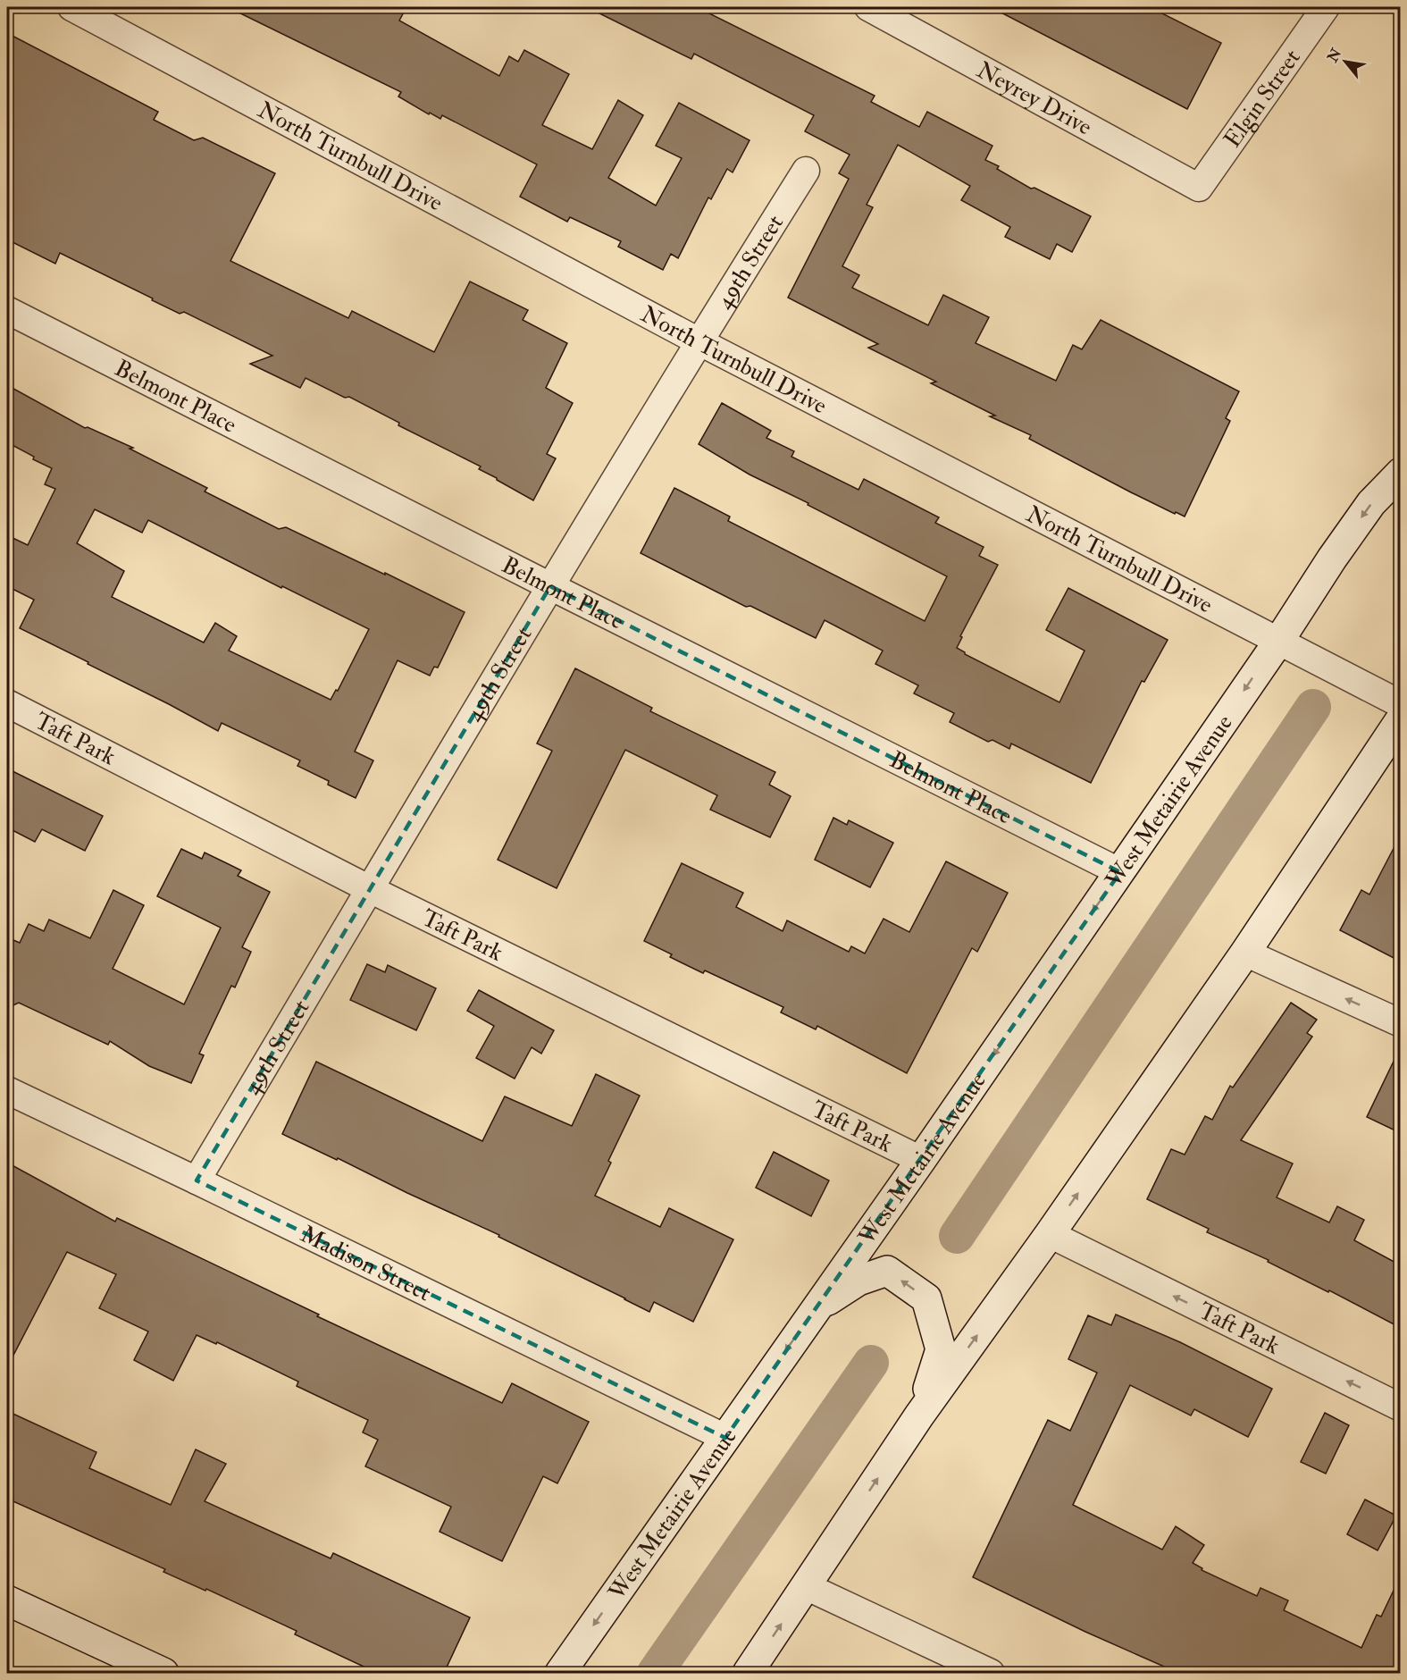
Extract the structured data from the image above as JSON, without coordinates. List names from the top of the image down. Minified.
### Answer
{"streets":{"main road":["West Metairie Avenue"],"street":["Neyrey Drive","Elgin Street","North Turnbull Drive","49th Street","Belmont Place","Taft Park","Madison Street"]},"crossings":[["Neyrey Drive","Elgin Street"],["North Turnbull Drive","49th Street"],["North Turnbull Drive","West Metairie Avenue"],["49th Street","Belmont Place"],["49th Street","Taft Park"],["49th Street","Madison Street"],["Belmont Place","West Metairie Avenue"],["Taft Park","West Metairie Avenue"],["West Metairie Avenue","Madison Street"]],"north":"top left"}
